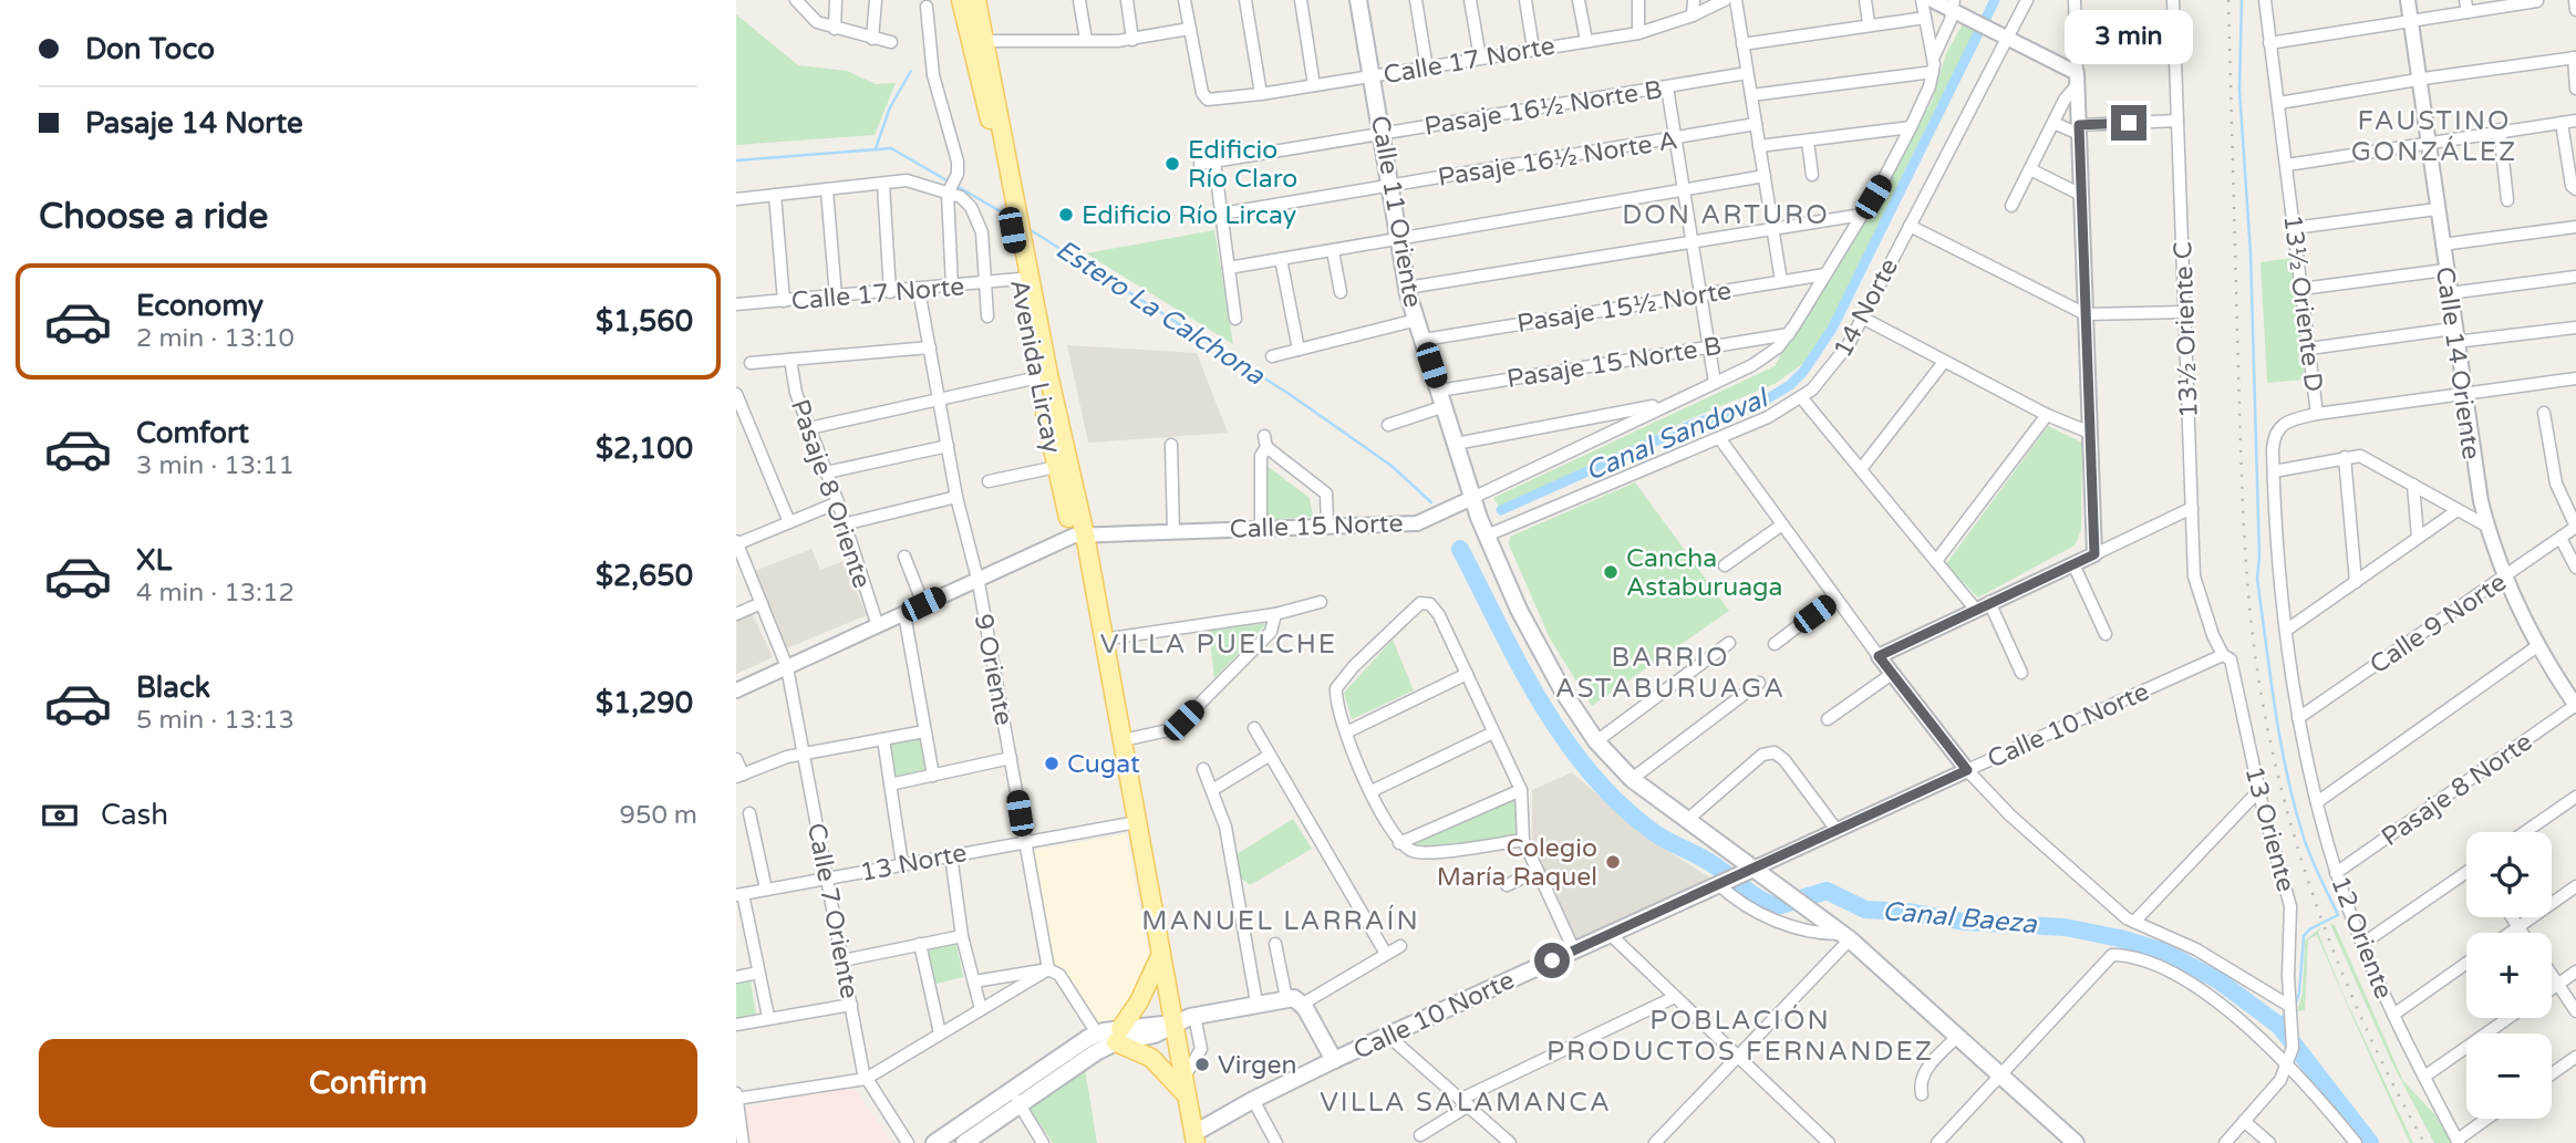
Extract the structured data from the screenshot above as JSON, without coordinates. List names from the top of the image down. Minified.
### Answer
{"streets":{"main road":["Calle 11 Oriente","Avenida Lircay","Calle 10 Norte"],"street":["Calle 17 Norte","Pasaje 16½ Norte B","Pasaje 16½ Norte A","13½ Oriente D","Pasaje 15½ Norte","14 Norte","13½ Oriente C","Pasaje 15 Norte B","Calle 14 Oriente","Pasaje 8 Oriente","Calle 15 Norte","Calle 9 Norte","9 Oriente","Pasaje 8 Norte","13 Oriente","13 Norte","Calle 7 Oriente","12 Oriente"]},"crossings":[["Calle 17 Norte","Calle 11 Oriente"],["Calle 17 Norte","Avenida Lircay"],["Calle 17 Norte","9 Oriente"],["Pasaje 16½ Norte B","Calle 11 Oriente"],["Pasaje 16½ Norte A","Calle 11 Oriente"],["Calle 11 Oriente","Pasaje 15½ Norte"],["Calle 11 Oriente","14 Norte"],["Calle 11 Oriente","Pasaje 15 Norte B"],["Calle 11 Oriente","Calle 15 Norte"],["Calle 11 Oriente","Calle 10 Norte"],["13½ Oriente D","Calle 9 Norte"],["13½ Oriente D","12 Oriente"],["Pasaje 15½ Norte","Calle 15 Norte"],["13½ Oriente C","Calle 10 Norte"],["13½ Oriente C","13 Oriente"],["Pasaje 15 Norte B","Calle 15 Norte"],["Calle 14 Oriente","Calle 9 Norte"],["Calle 14 Oriente","Pasaje 8 Norte"],["Avenida Lircay","Calle 15 Norte"],["Avenida Lircay","Calle 10 Norte"],["Avenida Lircay","13 Norte"],["Calle 9 Norte","12 Oriente"],["9 Oriente","13 Norte"],["Calle 10 Norte","13 Oriente"],["Pasaje 8 Norte","12 Oriente"],["13 Norte","Calle 7 Oriente"]],"districts":["FAUSTINO GONZÁLEZ","DON ARTURO","VILLA PUELCHE","BARRIO ASTABURUAGA","MANUEL LARRAÍN","POBLACIÓN PRODUCTOS FERNANDEZ","VILLA SALAMANCA"],"water":["Estero La Calchona","Canal Sandoval","Canal Baeza"],"places":["Edificio Río Claro","Edificio Río Lircay","Cancha Astaburuaga","Cugat","Colegio María Raquel","Virgen"],"page":{"banner":["Don Toco","Pasaje 14 Norte"],"bubble":"3 min","heading":"Choose a ride","list":[{"name":"Economy","note":"2 min · 13:10","value":"$1,560"},{"name":"Comfort","note":"3 min · 13:11","value":"$2,100"},{"name":"XL","note":"4 min · 13:12","value":"$2,650"},{"name":"Black","note":"5 min · 13:13","value":"$1,290"}],"pay":["Cash","950 m"],"map_buttons":["+","−"],"buttons":"Confirm"}}
